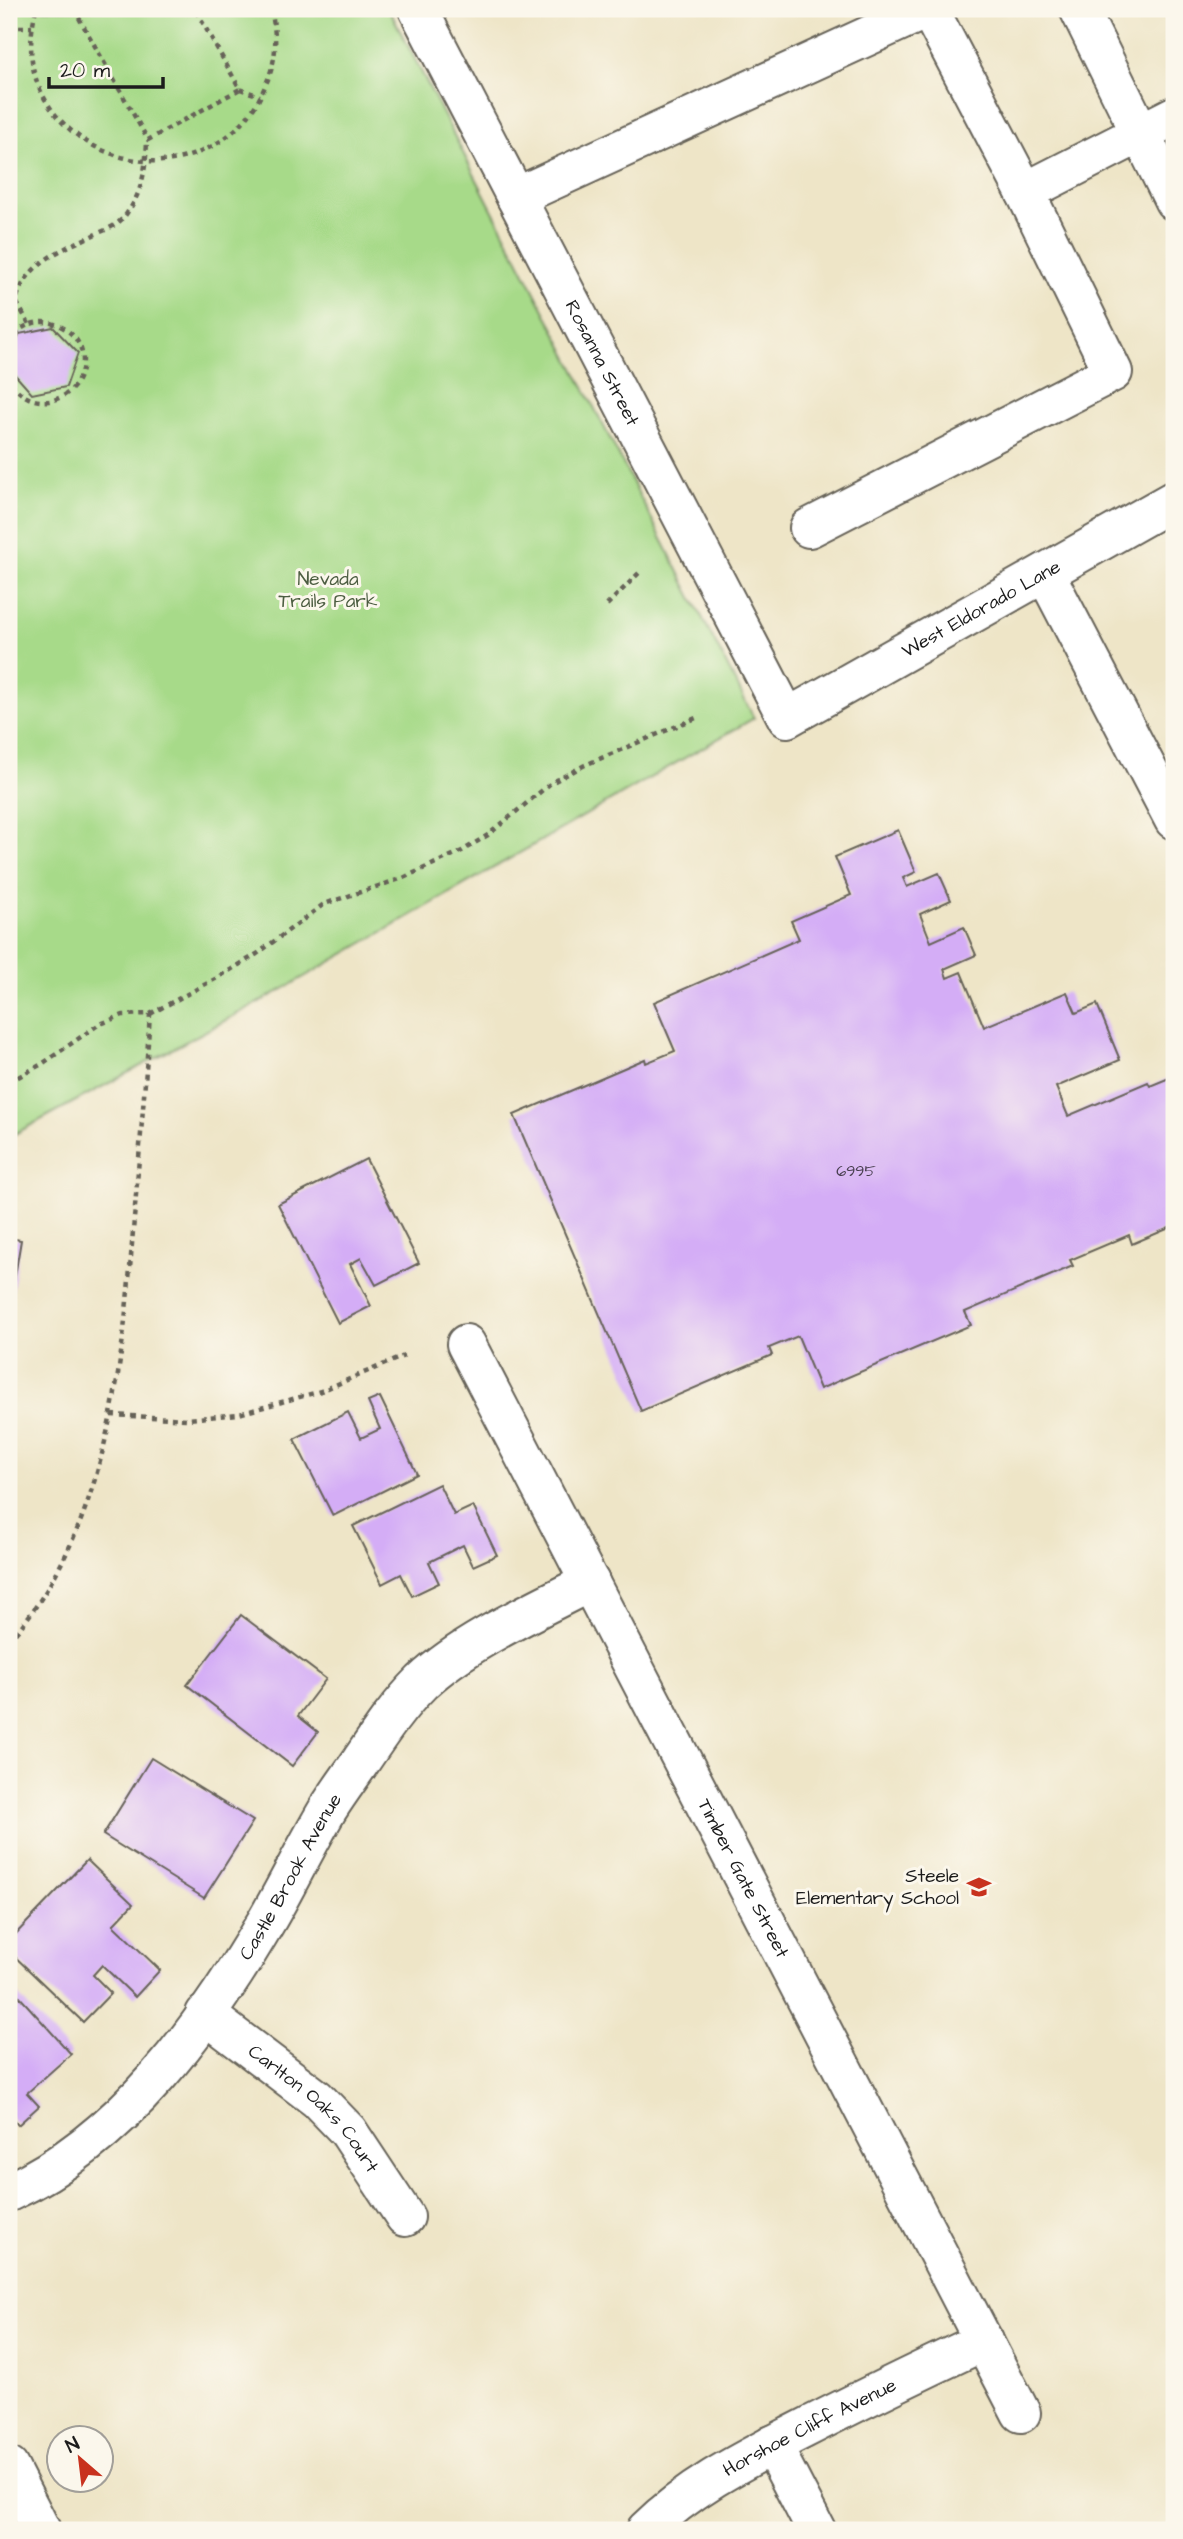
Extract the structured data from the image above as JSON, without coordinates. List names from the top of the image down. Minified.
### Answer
{"streets":{"street":["Rosanna Street","West Eldorado Lane","Castle Brook Avenue","Timber Gate Street","Carlton Oaks Court","Horshoe Cliff Avenue"]},"crossings":[["Rosanna Street","West Eldorado Lane"],["Castle Brook Avenue","Timber Gate Street"],["Castle Brook Avenue","Carlton Oaks Court"],["Timber Gate Street","Horshoe Cliff Avenue"]],"parks":["Nevada Trails Park"],"places":{"school or university":["Steele Elementary School"]},"house_numbers":["6995"],"scale_bar":"20 m","north":"top left"}
